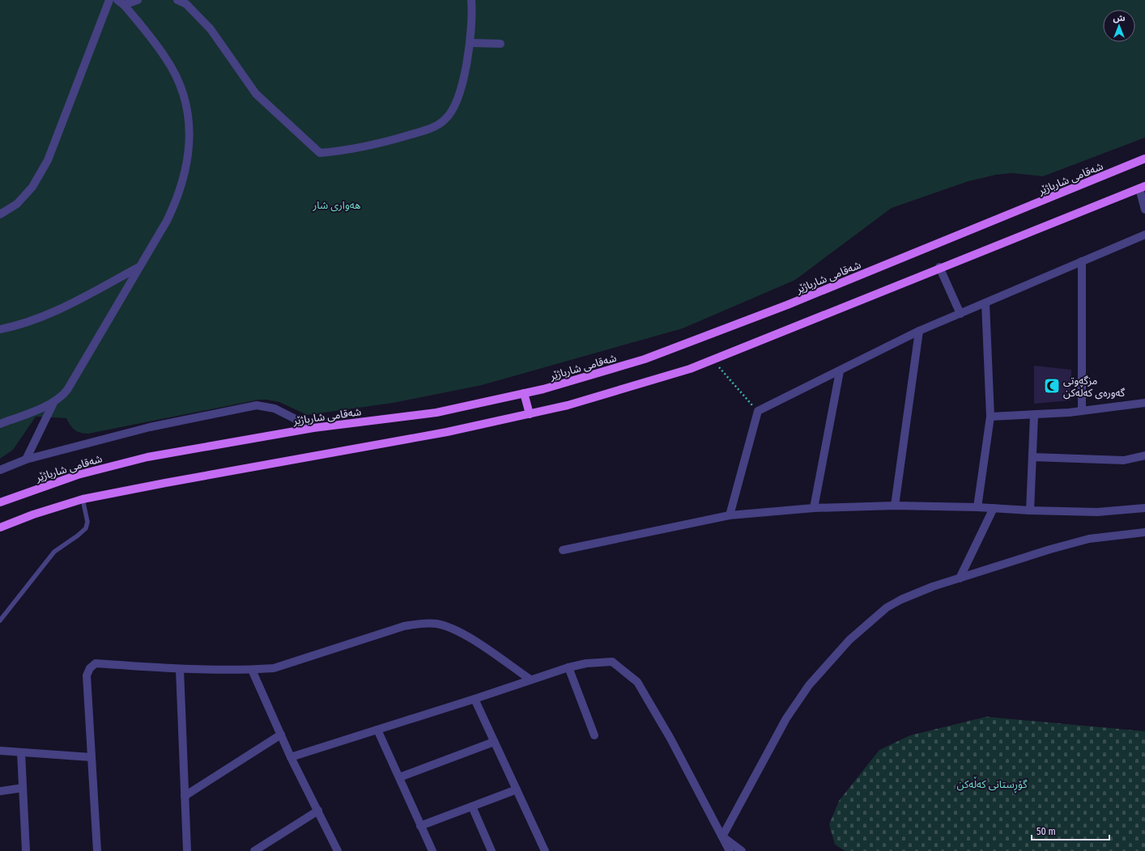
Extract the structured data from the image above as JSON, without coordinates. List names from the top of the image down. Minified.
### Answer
{"streets":{"main road":["شەقامی شارباژێر"]},"parks":["هەواری شار","گۆڕستانی کەڵەکن"],"places":{"mosque":["مزگەوتی گەورەی کەڵەکن"]},"scale_bar":"50 m","north":"top"}
